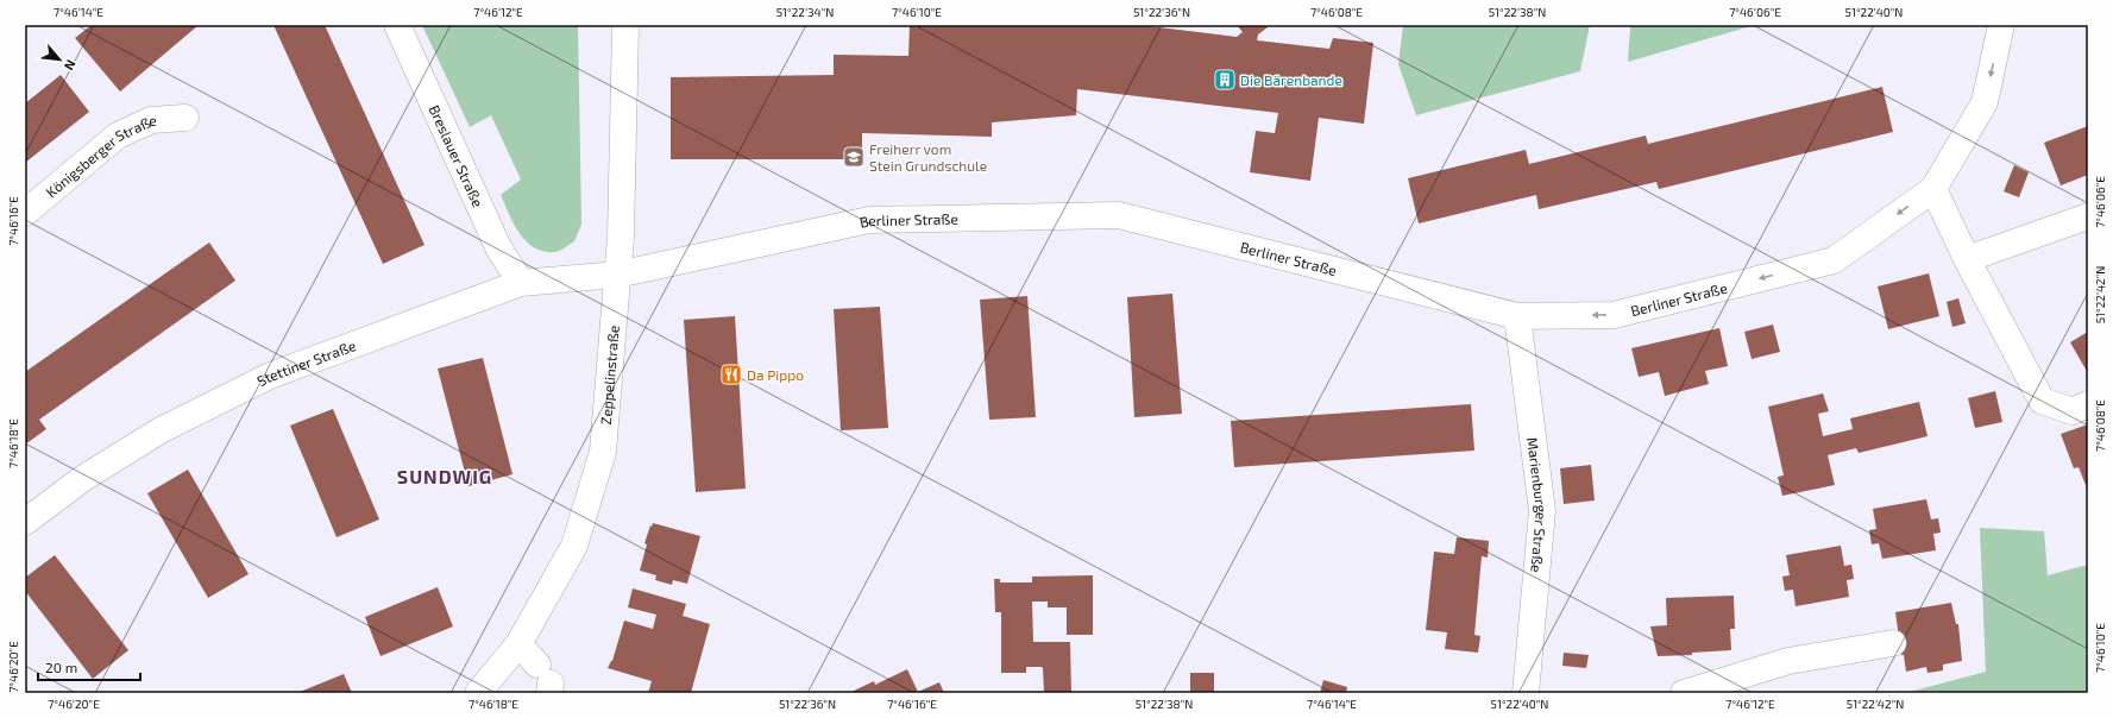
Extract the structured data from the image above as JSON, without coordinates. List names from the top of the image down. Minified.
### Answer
{"streets":{"street":["Breslauer Straße","Königsberger Straße","Berliner Straße","Stettiner Straße","Zeppelinstraße","Marienburger Straße"]},"crossings":[["Breslauer Straße","Stettiner Straße"],["Berliner Straße","Stettiner Straße"],["Berliner Straße","Zeppelinstraße"],["Berliner Straße","Marienburger Straße"],["Stettiner Straße","Zeppelinstraße"]],"one_way":["Berliner Straße"],"districts":["SUNDWIG"],"places":{"building":["Die Bärenbande"],"school or university":["Freiherr vom Stein Grundschule"],"restaurant":["Da Pippo"]},"scale_bar":"20 m","north":"bottom right","coordinates":["7°46'14\"E","7°46'12\"E","51°22'34\"N","7°46'10\"E","51°22'36\"N","7°46'08\"E","51°22'38\"N","7°46'06\"E","51°22'40\"N","7°46'16\"E","51°22'42\"N","7°46'18\"E","7°46'20\"E"]}
